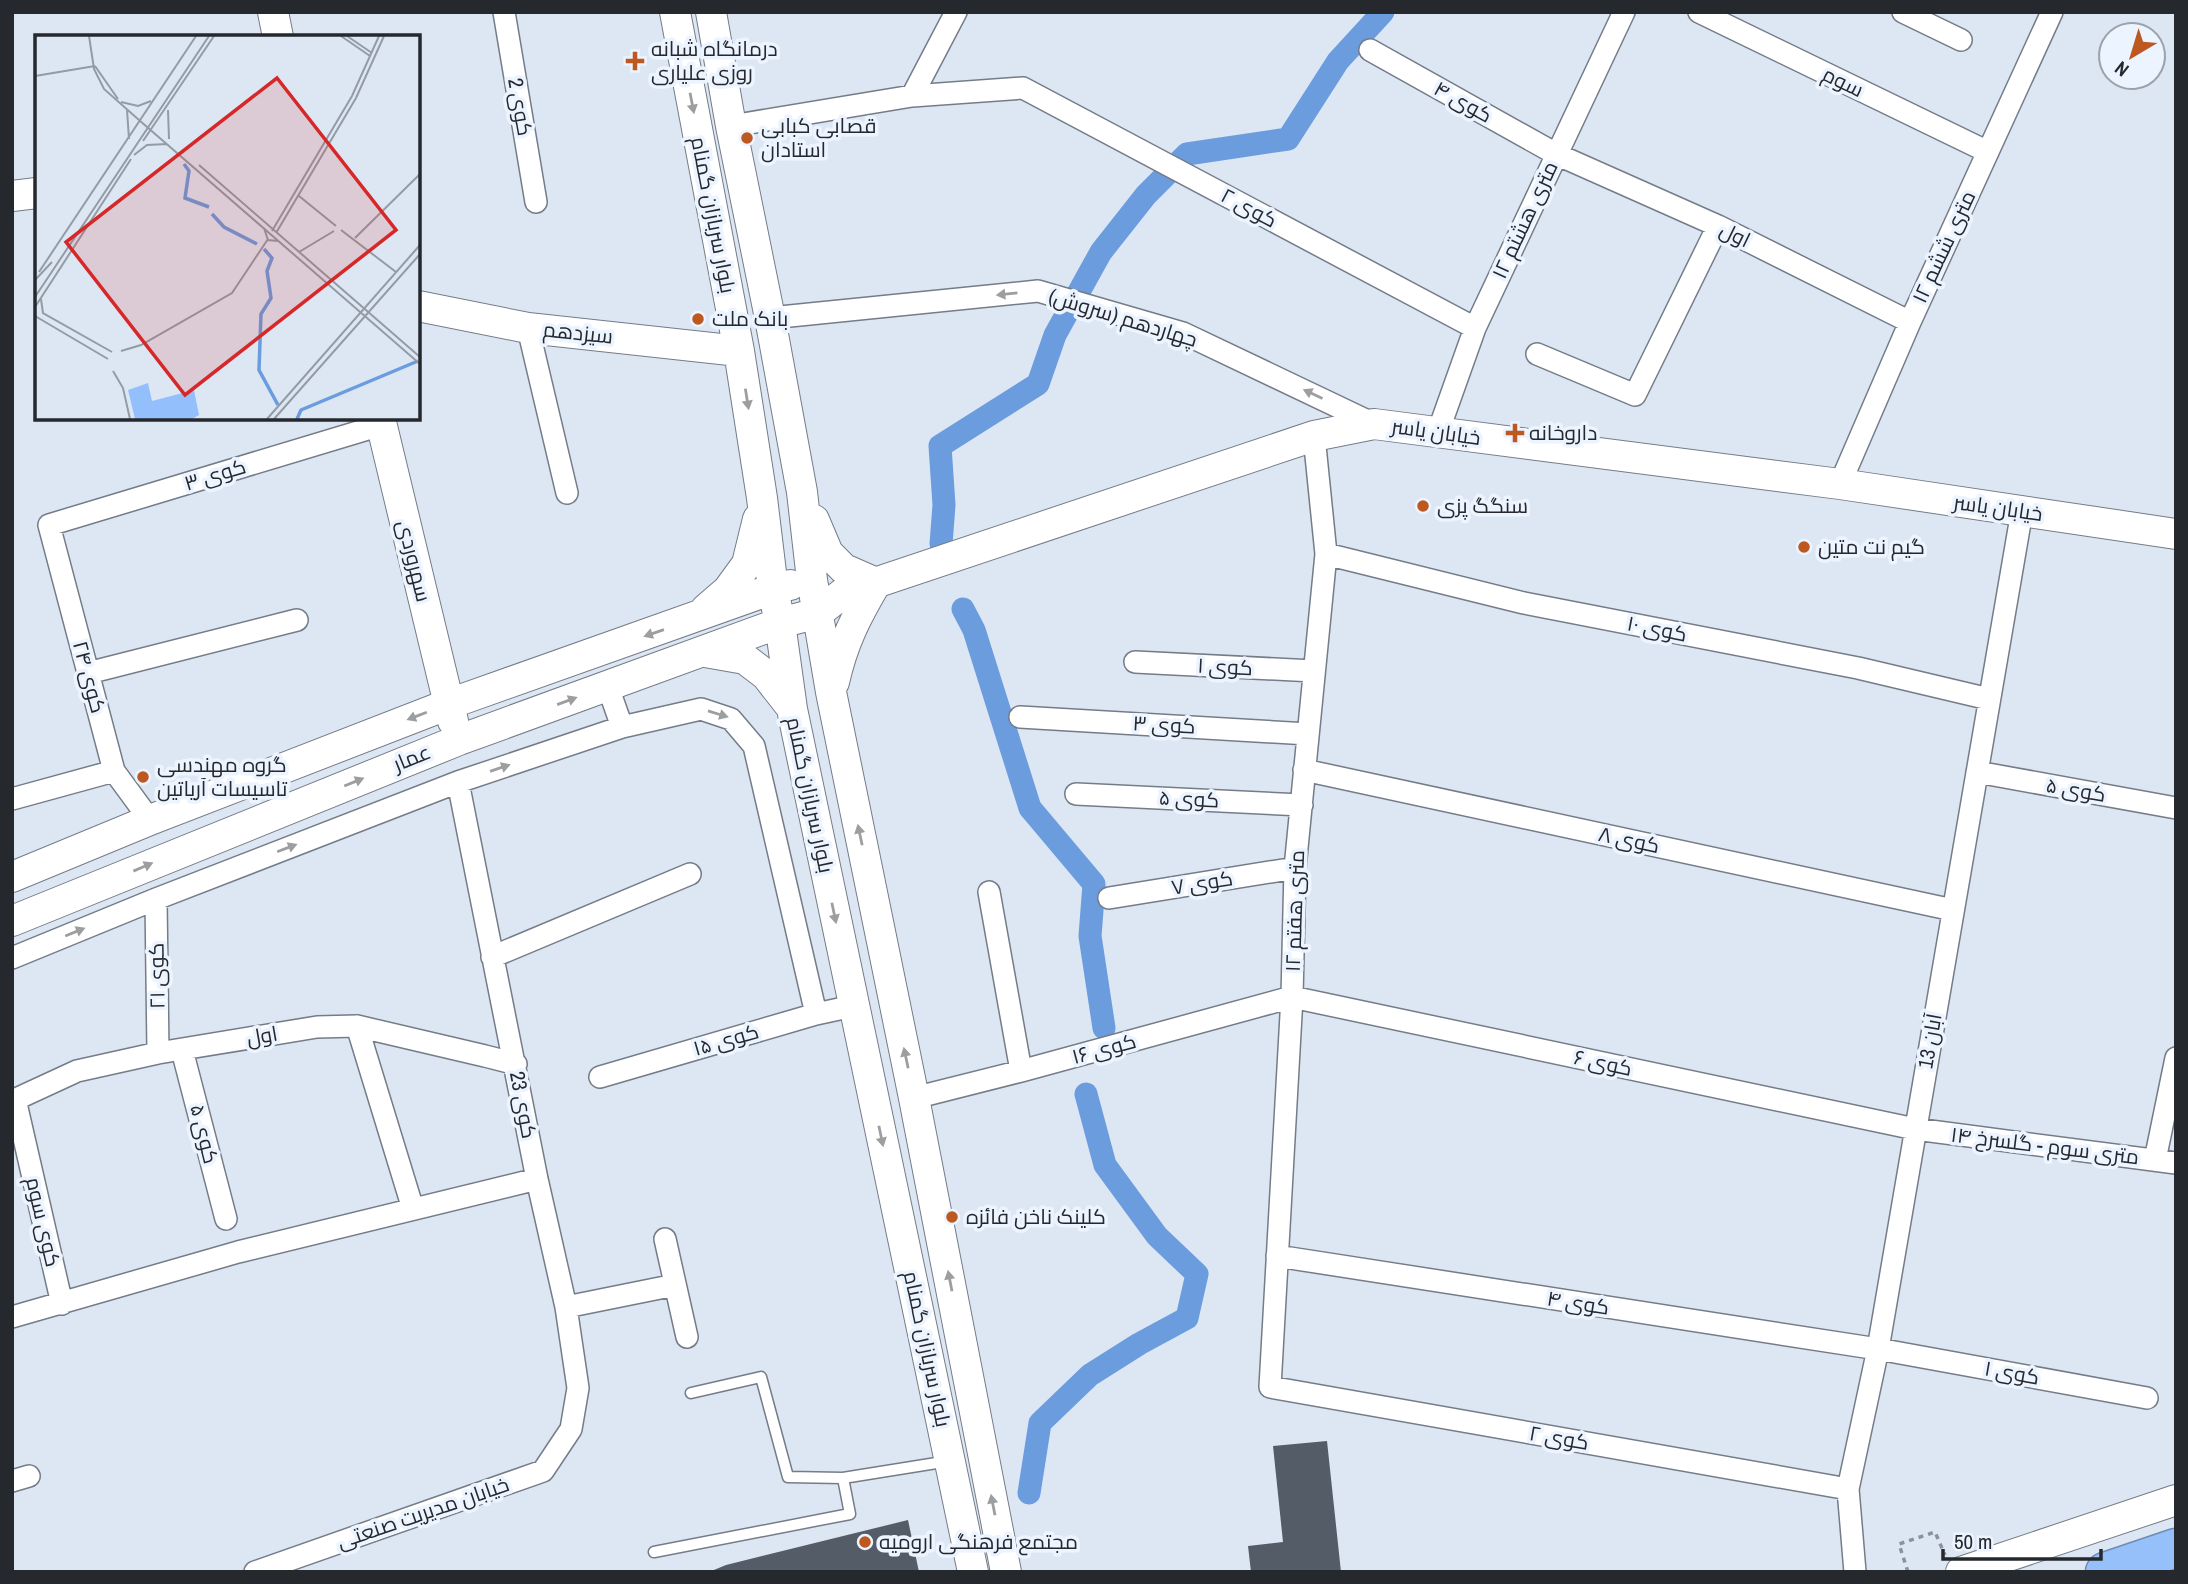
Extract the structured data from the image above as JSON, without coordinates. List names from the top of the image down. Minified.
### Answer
{"streets":{"main road":["بلوار سربازان گمنام","سیزدهم","خیابان یاسر","سهروردی","عمار"],"street":["سوم","کوی ۴","کوی 2","کوی ۲","۱۲ متری هشتم","اول","۱۲ متری ششم","چهاردهم (سروش)","کوی ۳","کوی ۱۰","کوی ۱","کوی ۲۴","کوی ۵","کوی ۸","کوی ۷","۱۲ متری هفتم","کوی ۲۱","کوی ۱۵","13 آبان","کوی ۱۶","کوی ۶","کوی 23","۱۴ متری سوم - گلسرخ","کوی سوم","خیابان مدیریت صنعتی"]},"crossings":[["سوم","۱۲ متری ششم"],["کوی ۴","۱۲ متری هشتم"],["کوی ۴","اول"],["کوی ۴","کوی ۱"],["کوی ۴","۱۲ متری هفتم"],["کوی ۴","13 آبان"],["کوی ۲","۱۲ متری هشتم"],["کوی ۲","۱۲ متری هفتم"],["کوی ۲","13 آبان"],["بلوار سربازان گمنام","چهاردهم (سروش)"],["بلوار سربازان گمنام","سیزدهم"],["بلوار سربازان گمنام","خیابان یاسر"],["بلوار سربازان گمنام","عمار"],["بلوار سربازان گمنام","کوی ۱۵"],["بلوار سربازان گمنام","کوی ۱۶"],["۱۲ متری هشتم","اول"],["۱۲ متری هشتم","خیابان یاسر"],["اول","۱۲ متری ششم"],["اول","کوی ۵"],["اول","کوی ۲۱"],["اول","کوی 23"],["اول","کوی سوم"],["۱۲ متری ششم","خیابان یاسر"],["چهاردهم (سروش)","خیابان یاسر"],["خیابان یاسر","عمار"],["خیابان یاسر","۱۲ متری هفتم"],["خیابان یاسر","13 آبان"],["کوی ۳","سهروردی"],["کوی ۳","کوی ۲۴"],["کوی ۳","۱۲ متری هفتم"],["سهروردی","عمار"],["کوی ۱۰","۱۲ متری هفتم"],["کوی ۱۰","13 آبان"],["کوی ۱","۱۲ متری هفتم"],["کوی ۱","13 آبان"],["کوی ۲۴","عمار"],["کوی ۵","۱۲ متری هفتم"],["کوی ۵","13 آبان"],["کوی ۸","۱۲ متری هفتم"],["کوی ۸","13 آبان"],["کوی ۷","۱۲ متری هفتم"],["۱۲ متری هفتم","کوی ۱۶"],["۱۲ متری هفتم","کوی ۶"],["13 آبان","کوی ۶"],["13 آبان","۱۴ متری سوم - گلسرخ"],["کوی ۱۶","کوی ۶"],["کوی ۶","۱۴ متری سوم - گلسرخ"],["کوی 23","خیابان مدیریت صنعتی"]],"one_way":["چهاردهم (سروش)"],"places":{"health":["درمانگاه شبانه روزی علیاری","داروخانه"],"other":["قصابی کبابی استادان","بانک ملت","سنگگ پزی","گیم نت متین","گروه مهندسی تاسیسات آریاتین","کلینک ناخن فائزه","مجتمع فرهنگی ارومیه"]},"scale_bar":"50 m","north":"bottom left"}
